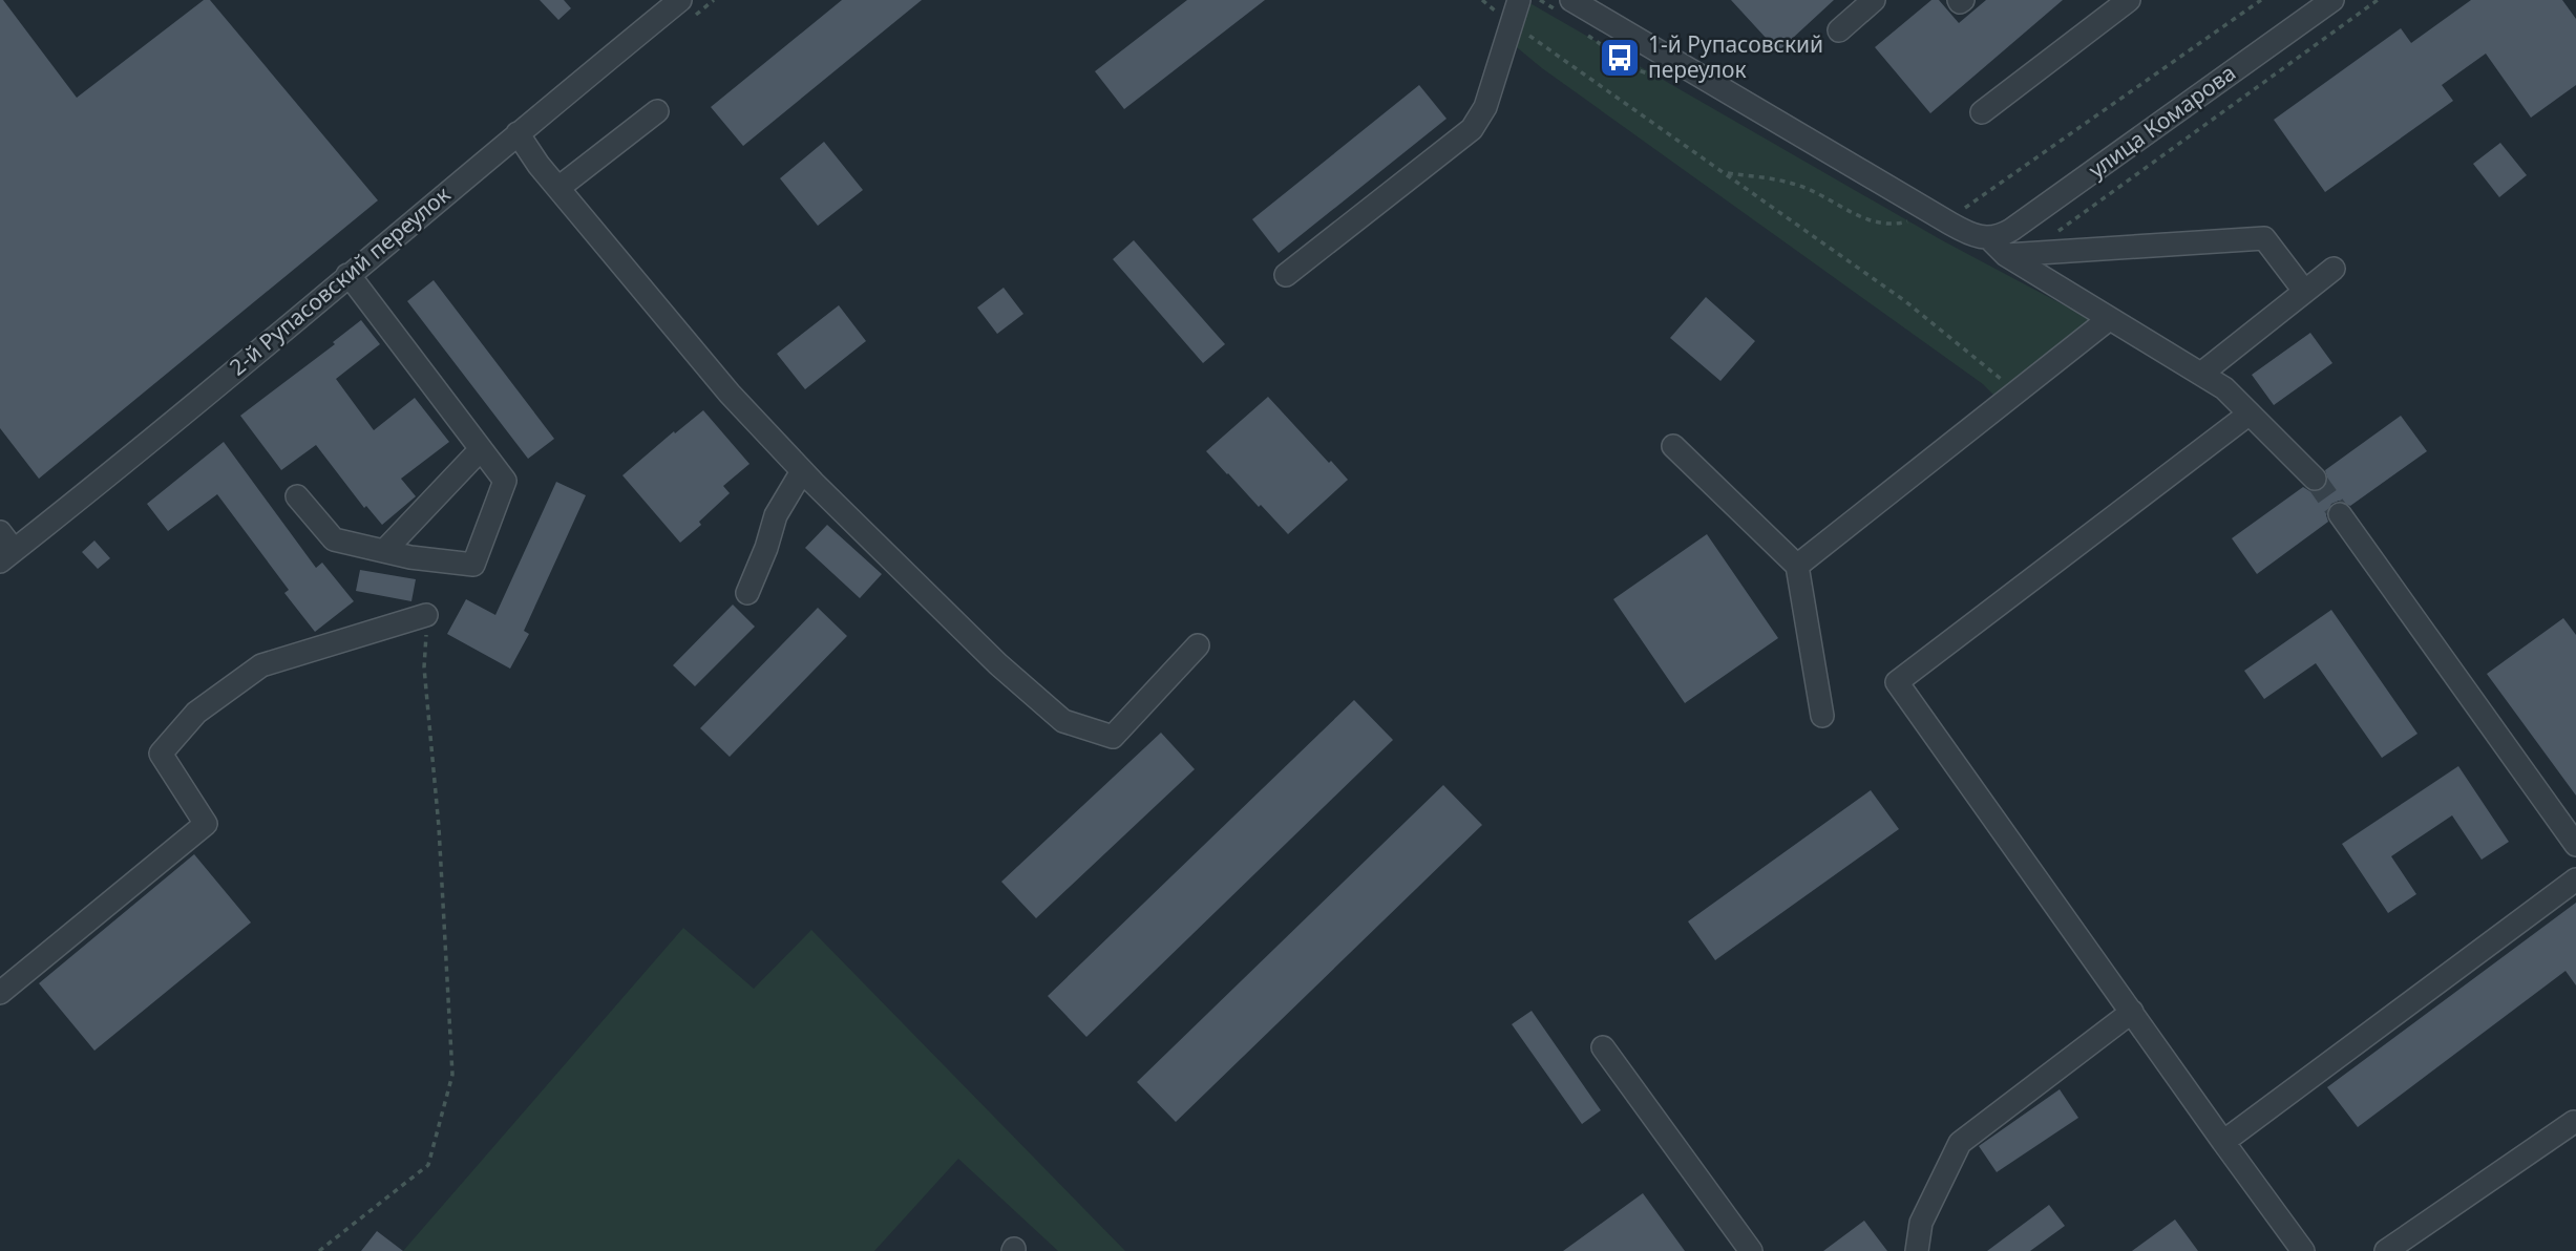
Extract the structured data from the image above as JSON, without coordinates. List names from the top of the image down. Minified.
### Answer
{"streets":{"street":["улица Комарова","2-й Рупасовский переулок"]},"places":{"bus stop":["1-й Рупасовский переулок"]}}
